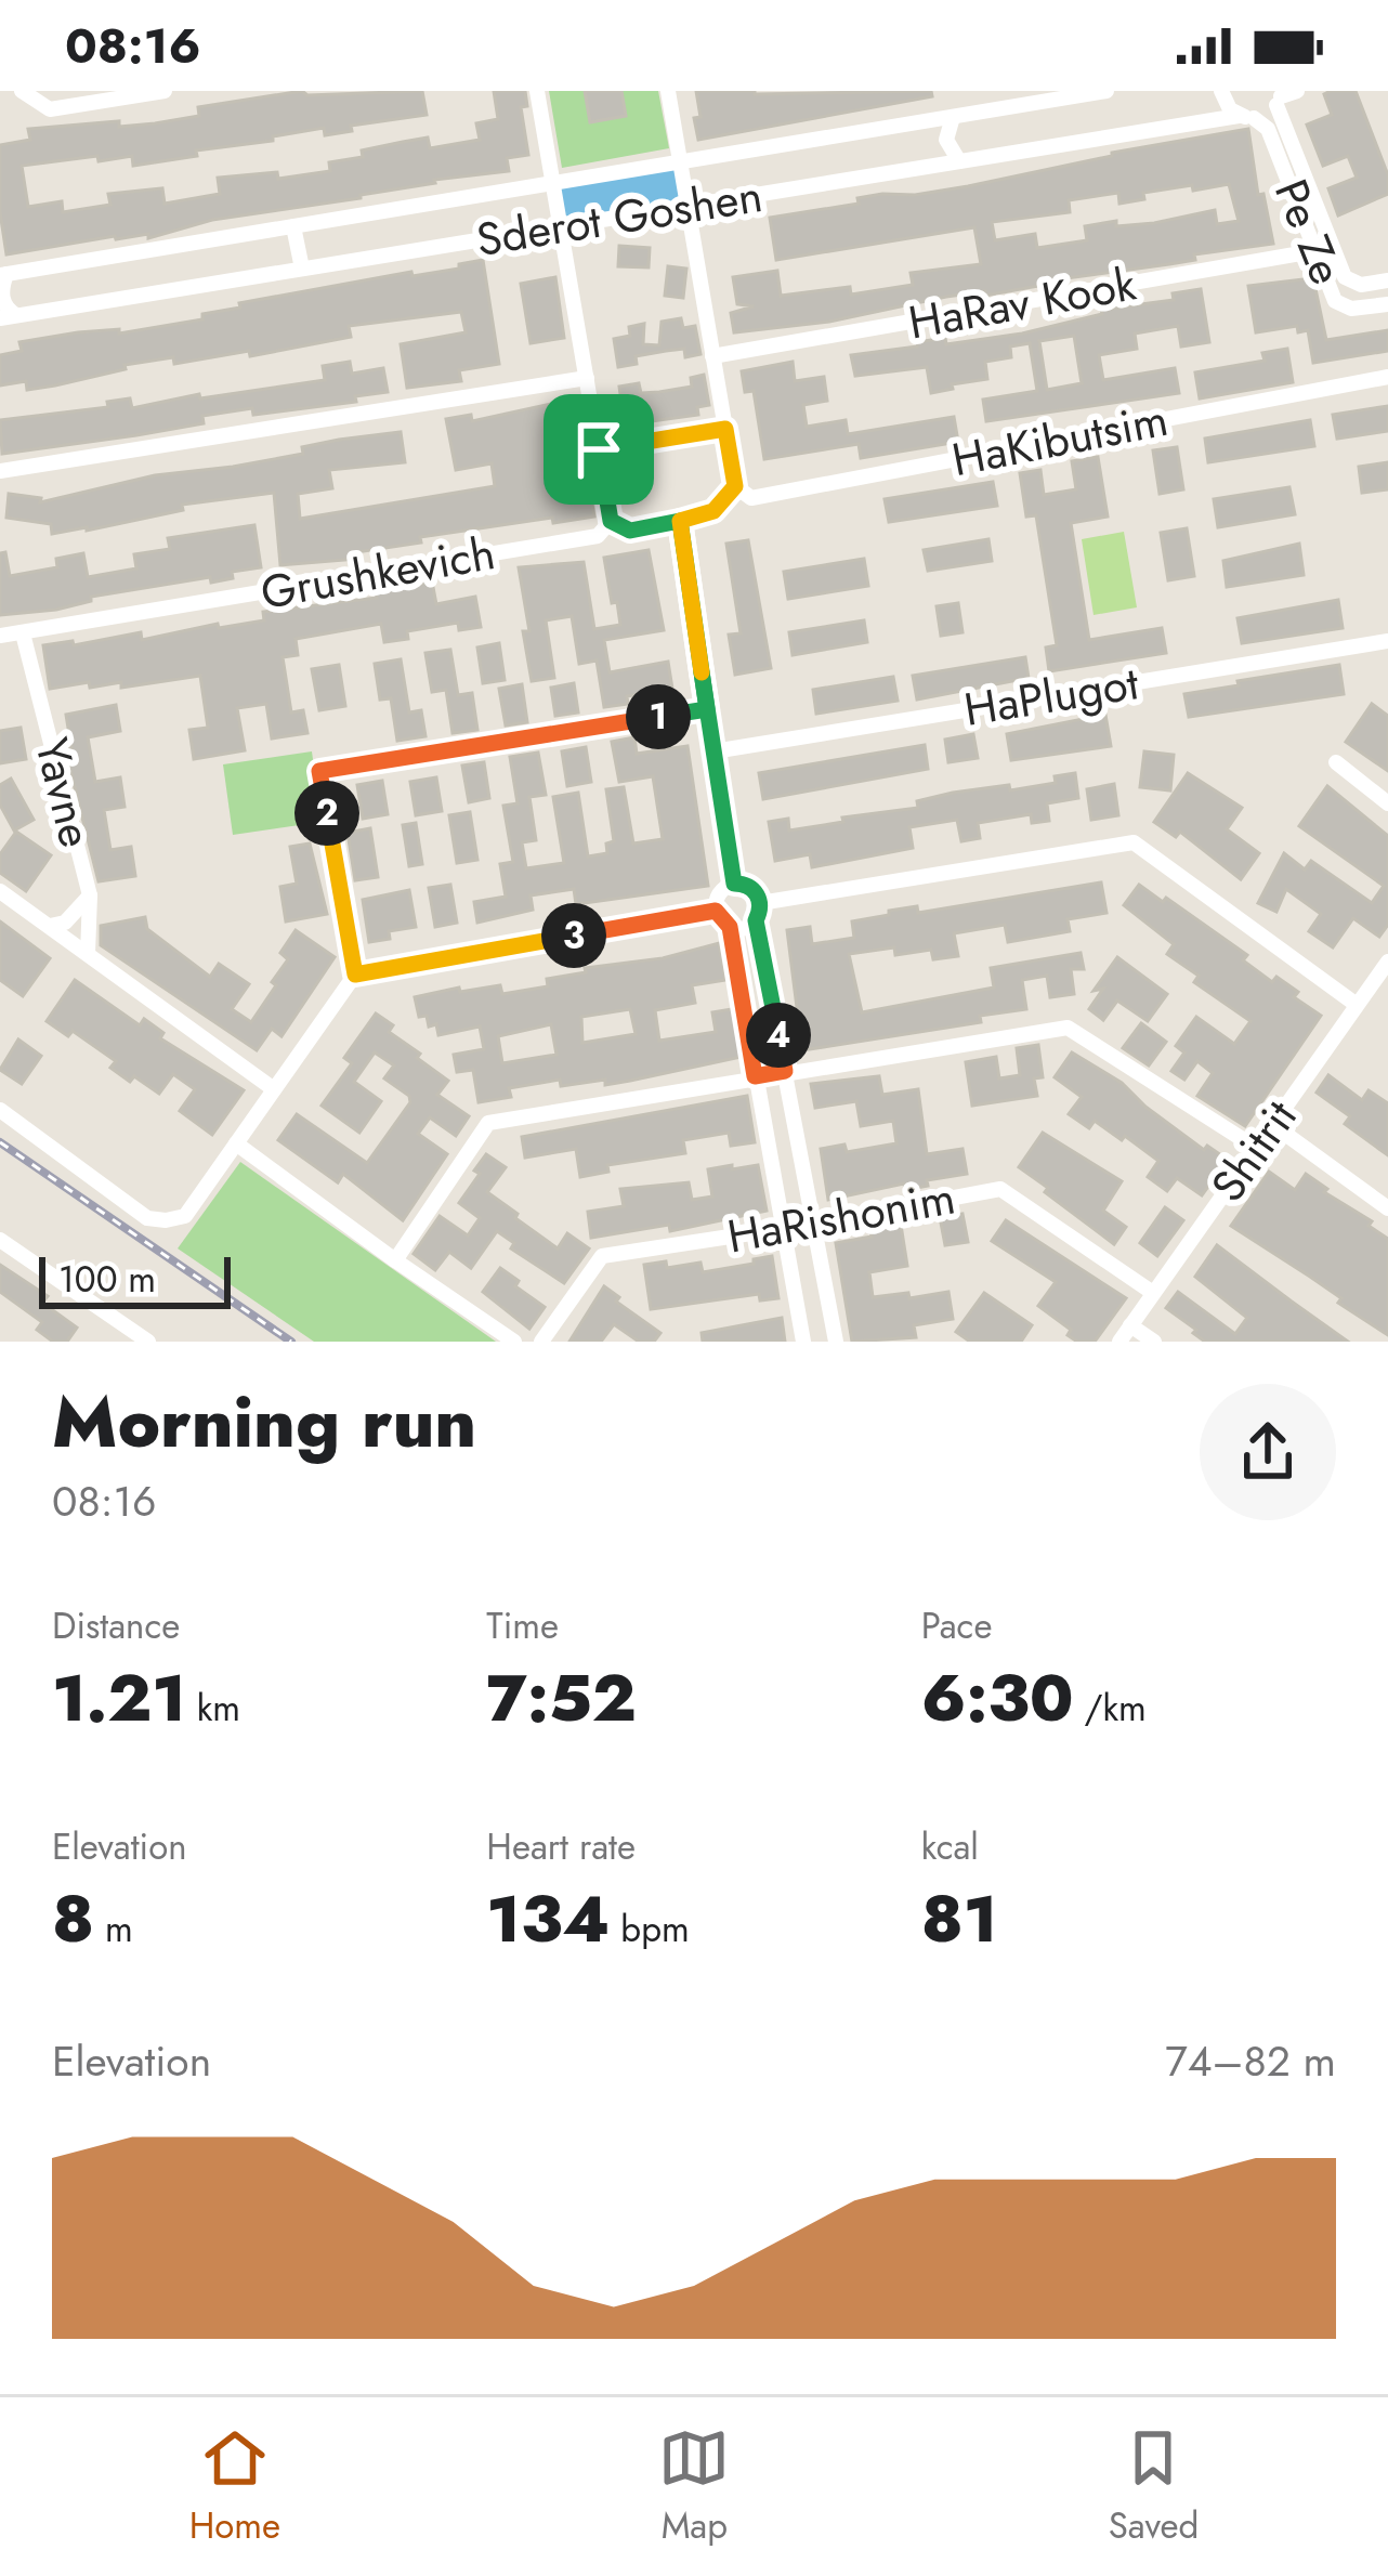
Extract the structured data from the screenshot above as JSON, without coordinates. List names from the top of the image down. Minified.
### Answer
{"streets":{"street":["Sderot Goshen","Pe Ze","HaRav Kook","HaKibutsim","Grushkevich","HaPlugot","Yavne","Shitrit","HaRishonim"]},"crossings":[["Sderot Goshen","Pe Ze"],["Pe Ze","HaRav Kook"],["HaKibutsim","Grushkevich"],["Grushkevich","Yavne"],["Shitrit","HaRishonim"]],"scale_bar":"100 m","page":{"status":"08:16","pins":["1","2","3","4"],"scale":"100 m","heading":["Morning run","08:16"],"stats":[["Distance","1.21 km"],["Time","7:52"],["Pace","6:30 /km"],["Elevation","8 m"],["Heart rate","134 bpm"],["kcal","81"]],"chart":["Elevation","74–82 m"],"tabs":["Home","Map","Saved"]}}
